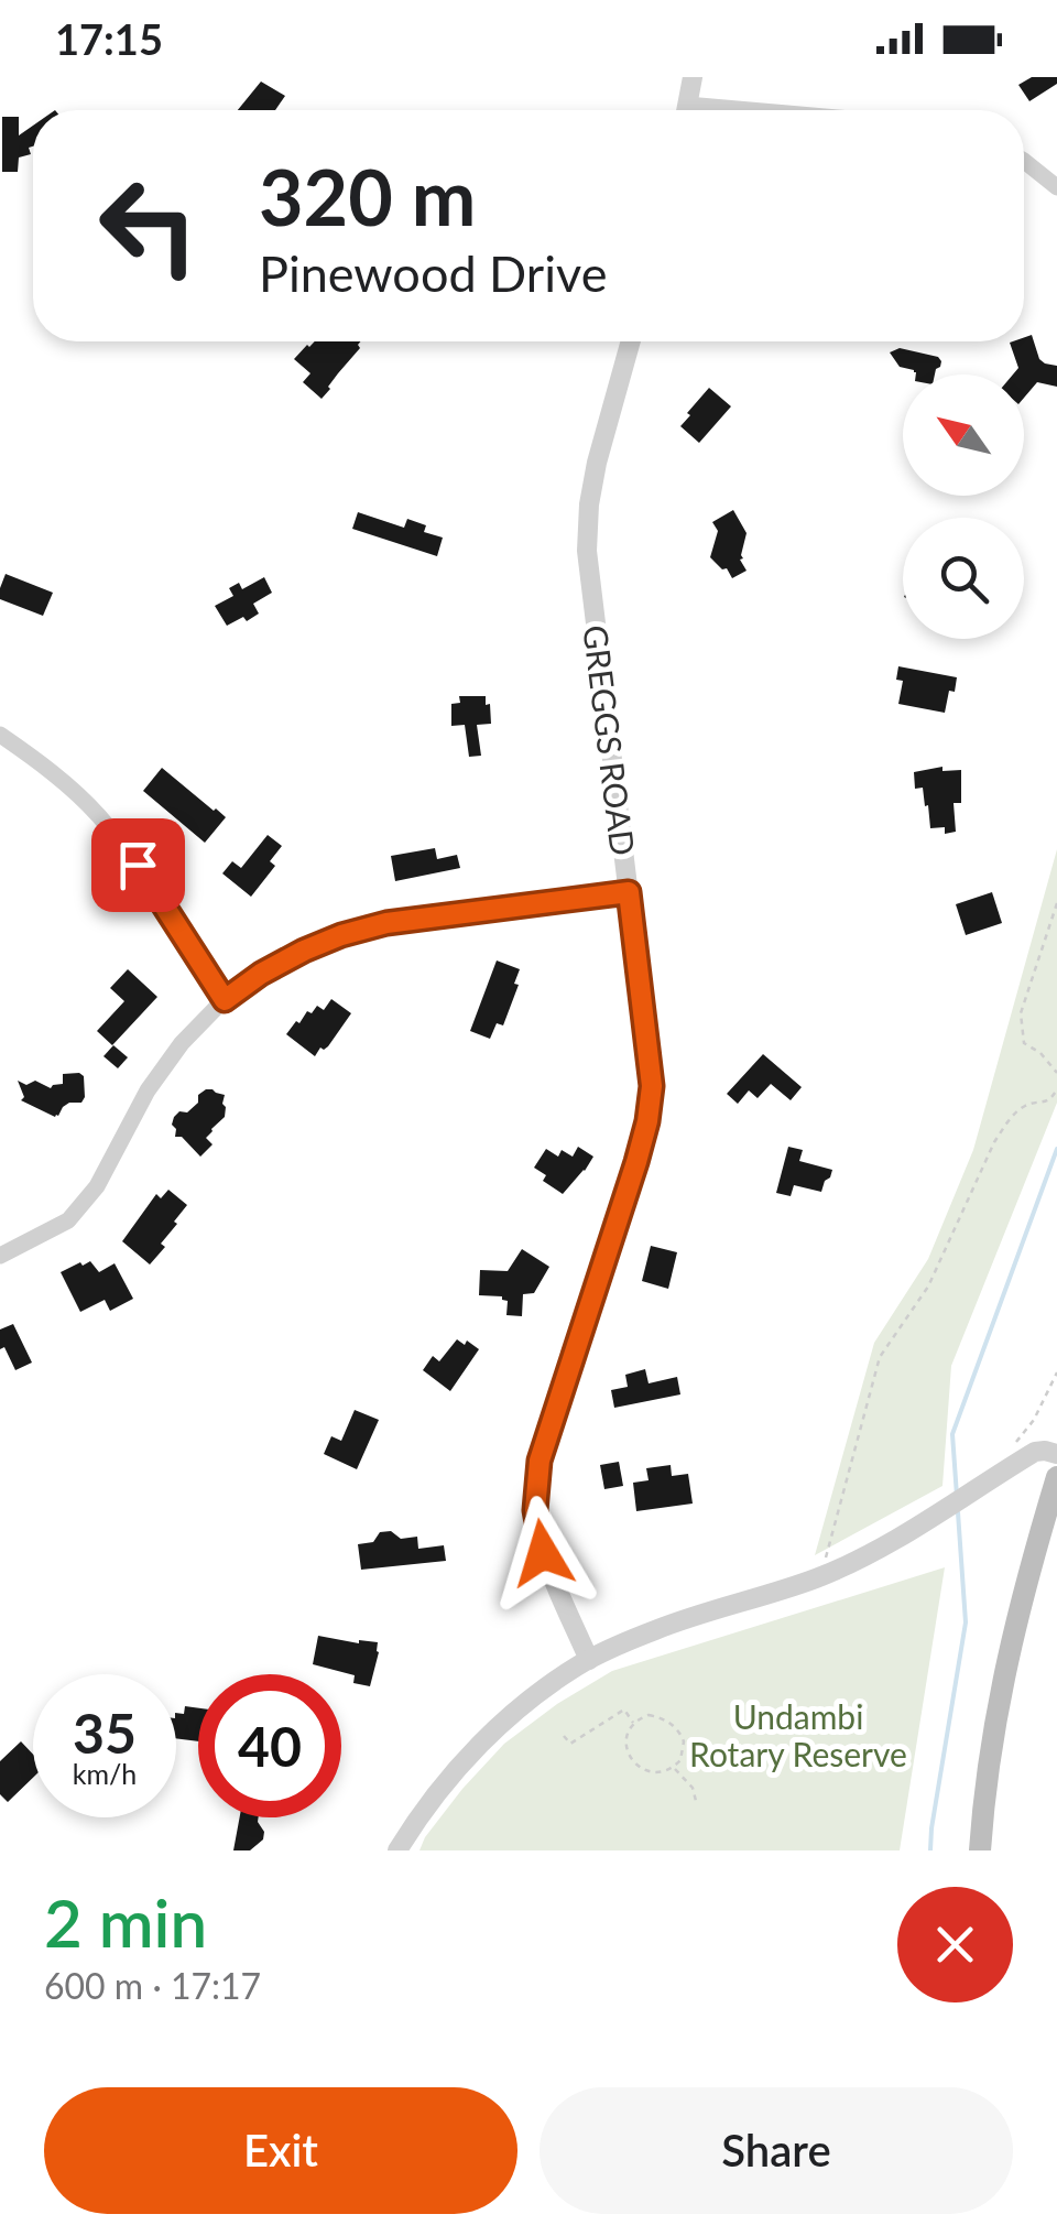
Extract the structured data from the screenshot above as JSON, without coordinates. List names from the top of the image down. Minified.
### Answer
{"streets":{"street":["GREGGS ROAD"]},"parks":["Undambi Rotary Reserve"],"north":"top left","page":{"status":"17:15","turn":["320 m","Pinewood Drive"],"speed":"35 km/h","limit":"40","heading":["2 min","600 m · 17:17"],"buttons":["Exit","Share"]}}
